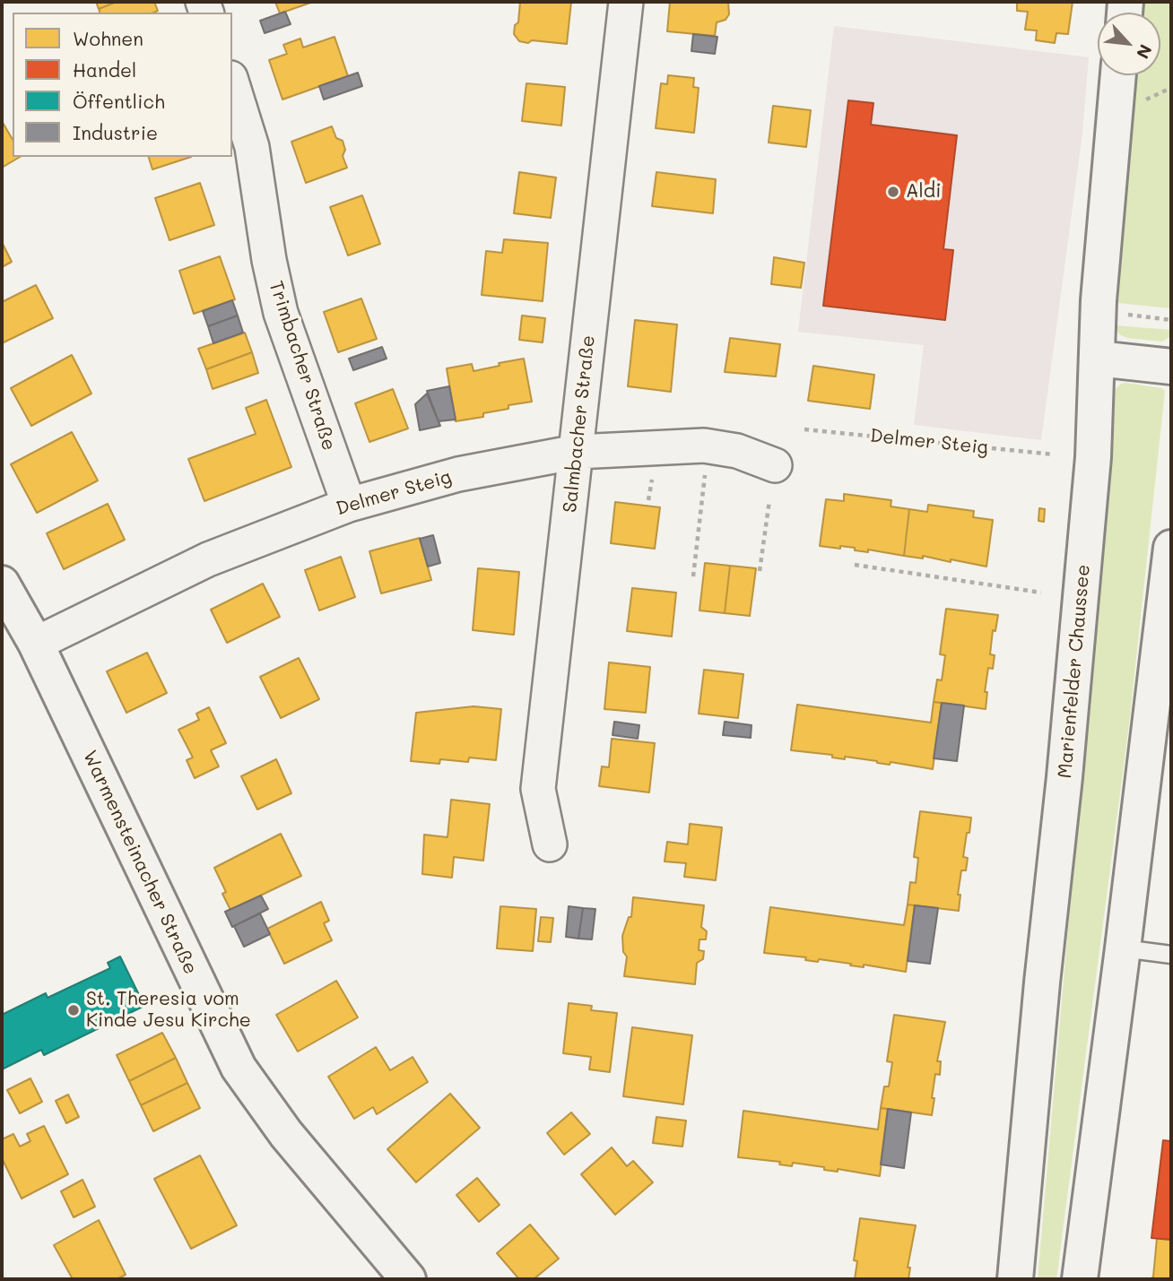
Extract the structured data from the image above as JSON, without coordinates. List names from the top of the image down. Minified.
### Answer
{"streets":{"main road":["Marienfelder Chaussee","Warmensteinacher Straße"],"street":["Trimbacher Straße","Salmbacher Straße","Delmer Steig"]},"crossings":[["Trimbacher Straße","Delmer Steig"],["Salmbacher Straße","Delmer Steig"],["Delmer Steig","Warmensteinacher Straße"]],"places":["Aldi","St. Theresia vom Kinde Jesu Kirche"],"legend":["Wohnen","Handel","Öffentlich","Industrie"],"north":"bottom right"}
